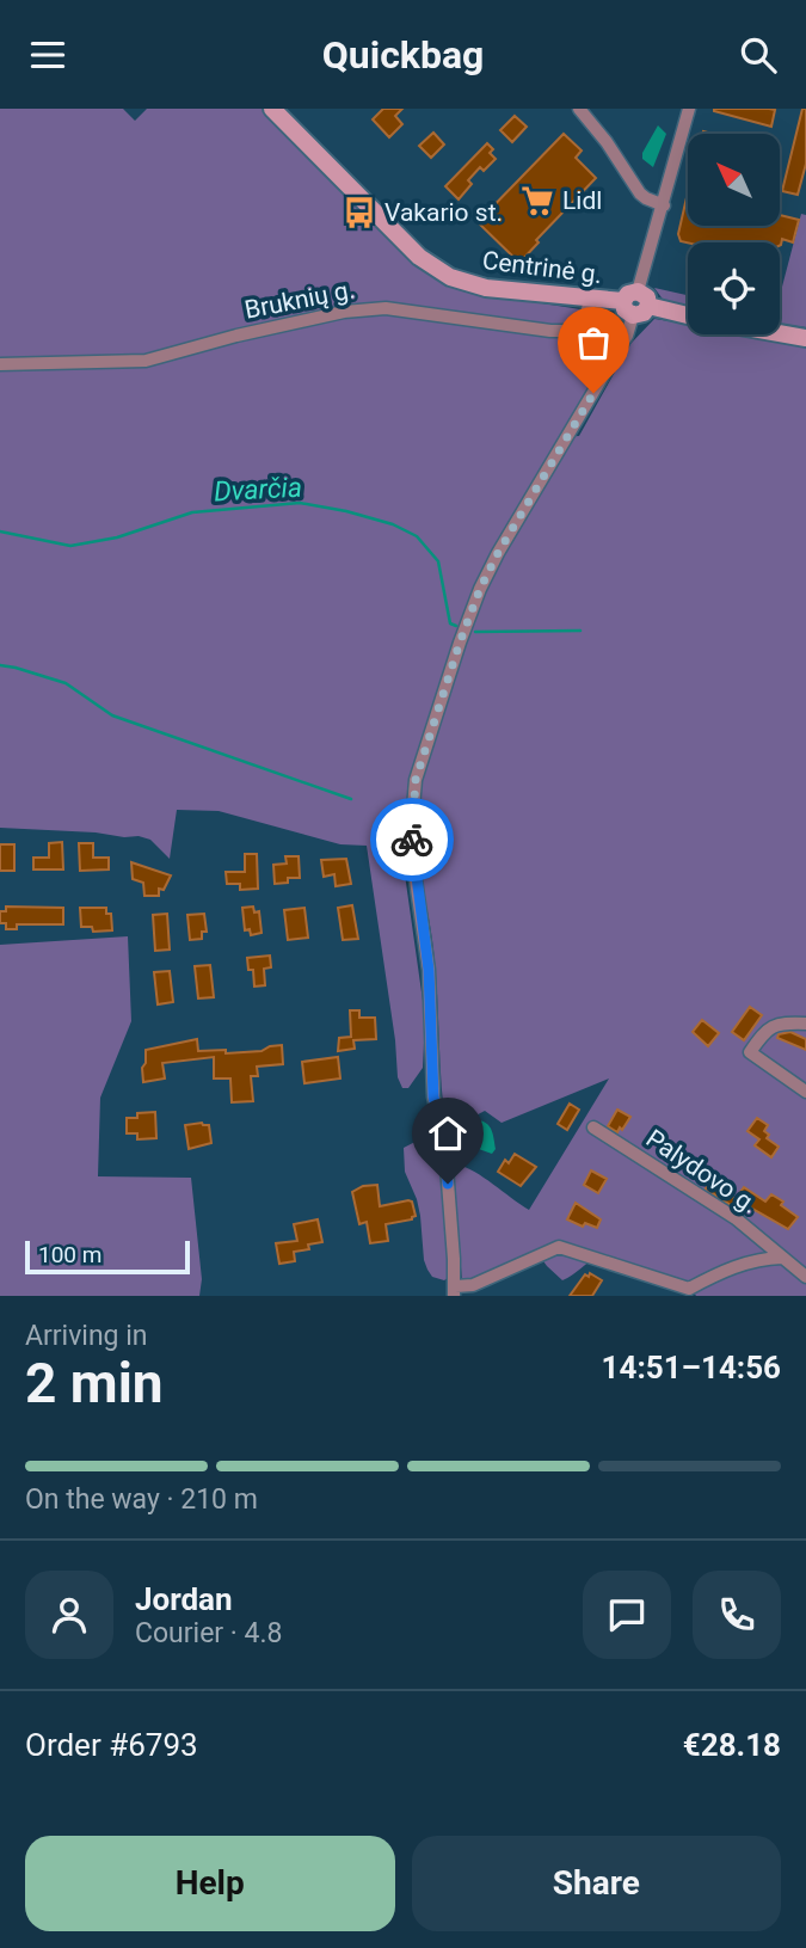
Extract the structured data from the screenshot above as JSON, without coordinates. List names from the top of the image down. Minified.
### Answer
{"streets":{"main road":["Centrinė g."],"street":["Bruknių g.","Palydovo g."]},"crossings":[["Centrinė g.","Bruknių g."]],"water":["Dvarčia"],"places":{"supermarket":["Lidl"],"bus stop":["Vakario st."]},"scale_bar":"100 m","north":"top left","page":{"header":"Quickbag","scale":"100 m","heading":["2 min","Arriving in","14:51–14:56"],"panel":["Jordan","Courier · 4.8","Order #6793","€28.18"],"bar":"On the way · 210 m","buttons":["Help","Share"]}}
